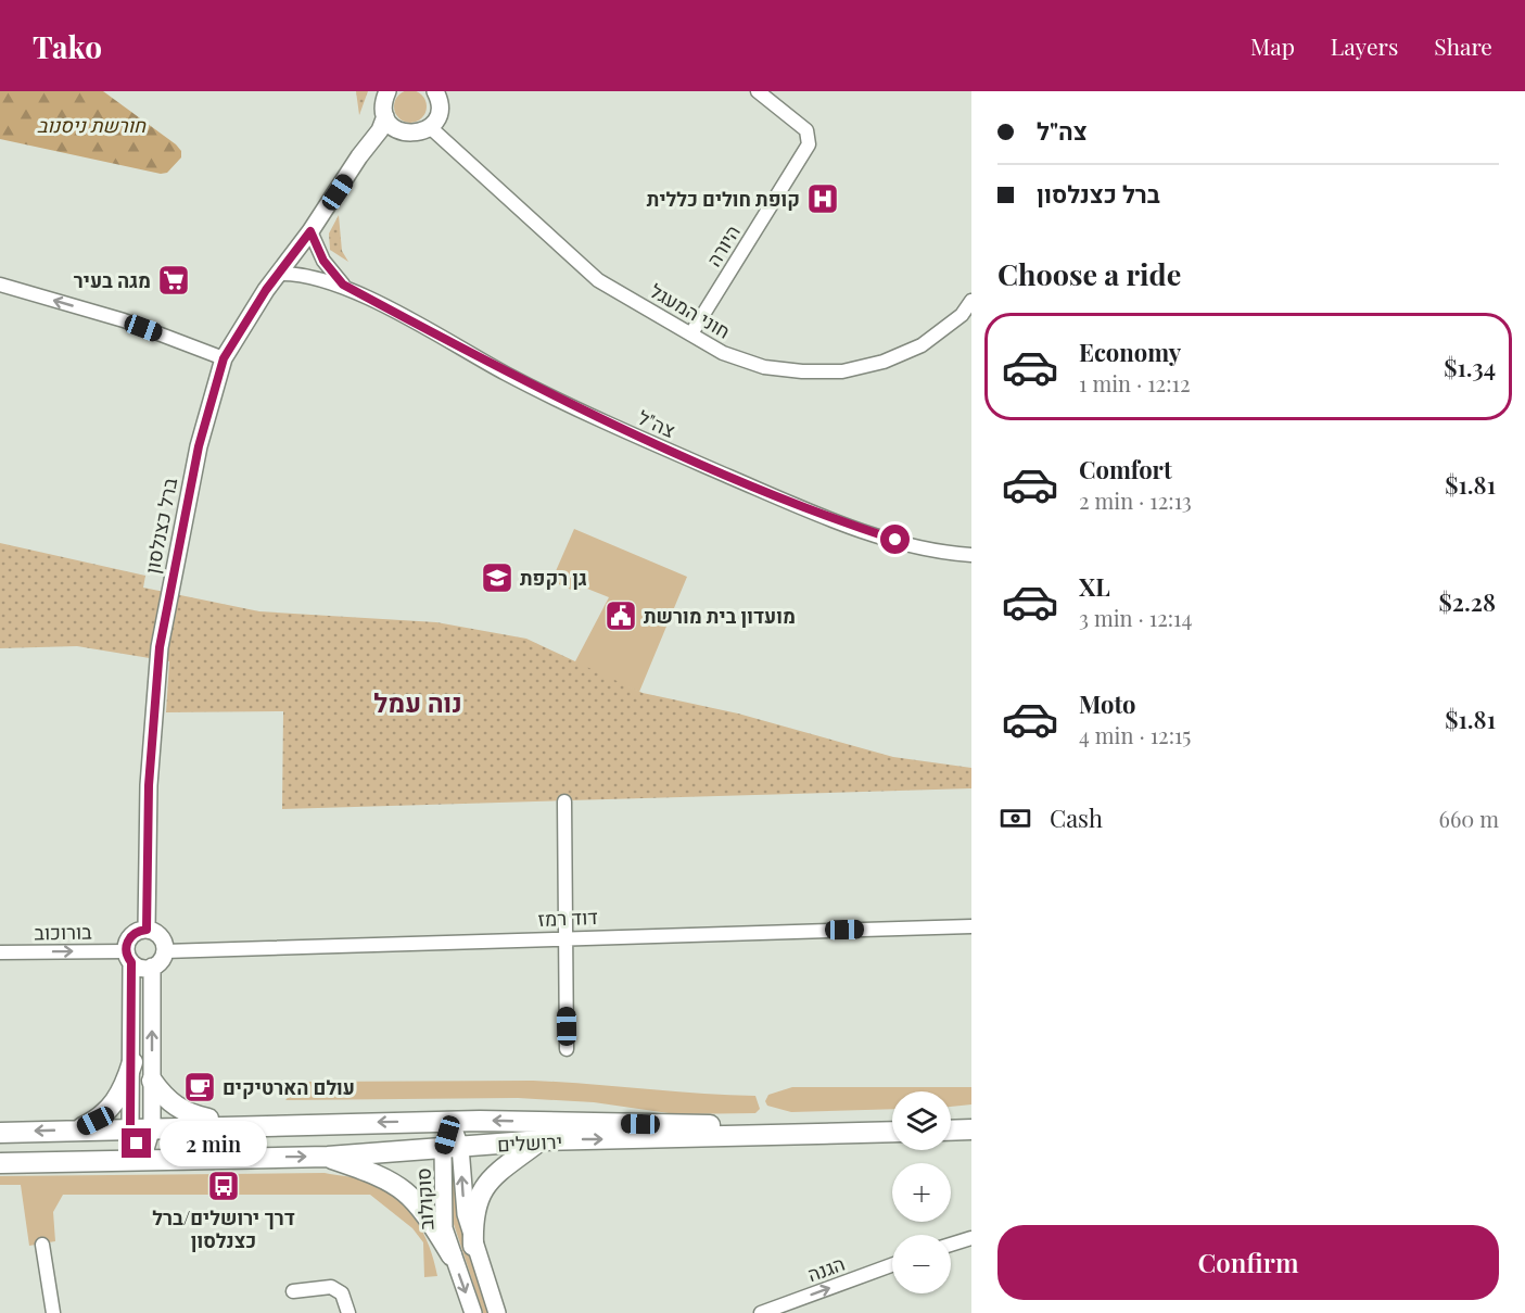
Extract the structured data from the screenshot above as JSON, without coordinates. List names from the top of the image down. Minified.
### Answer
{"streets":{"main road":["ירושלים"],"street":["היורה","חוני המעגל","צה\"ל","ברל כצנלסון","דוד רמז","בורוכוב","סוקולוב","הגנה"]},"crossings":[["היורה","חוני המעגל"],["חוני המעגל","ברל כצנלסון"],["צה\"ל","ברל כצנלסון"],["ברל כצנלסון","דוד רמז"],["ברל כצנלסון","בורוכוב"],["דוד רמז","בורוכוב"],["ירושלים","סוקולוב"]],"one_way":["בורוכוב","הגנה"],"districts":["נוה עמל"],"parks":["חורשת ניסנוב"],"places":{"hospital":["קופת חולים כללית"],"supermarket":["מגה בעיר"],"school or university":["גן רקפת"],"public building":["מועדון בית מורשת"],"cafe":["עולם הארטיקים"],"bus stop":["דרך ירושלים/ברל כצנלסון"]},"page":{"header":"Tako","nav":["Map","Layers","Share"],"banner":["צה\"ל","ברל כצנלסון"],"heading":"Choose a ride","list":[{"name":"Economy","note":"1 min · 12:12","value":"$1.34"},{"name":"Comfort","note":"2 min · 12:13","value":"$1.81"},{"name":"XL","note":"3 min · 12:14","value":"$2.28"},{"name":"Moto","note":"4 min · 12:15","value":"$1.81"}],"pay":["Cash","660 m"],"map_buttons":["+","−"],"bubble":"2 min","buttons":"Confirm"}}
